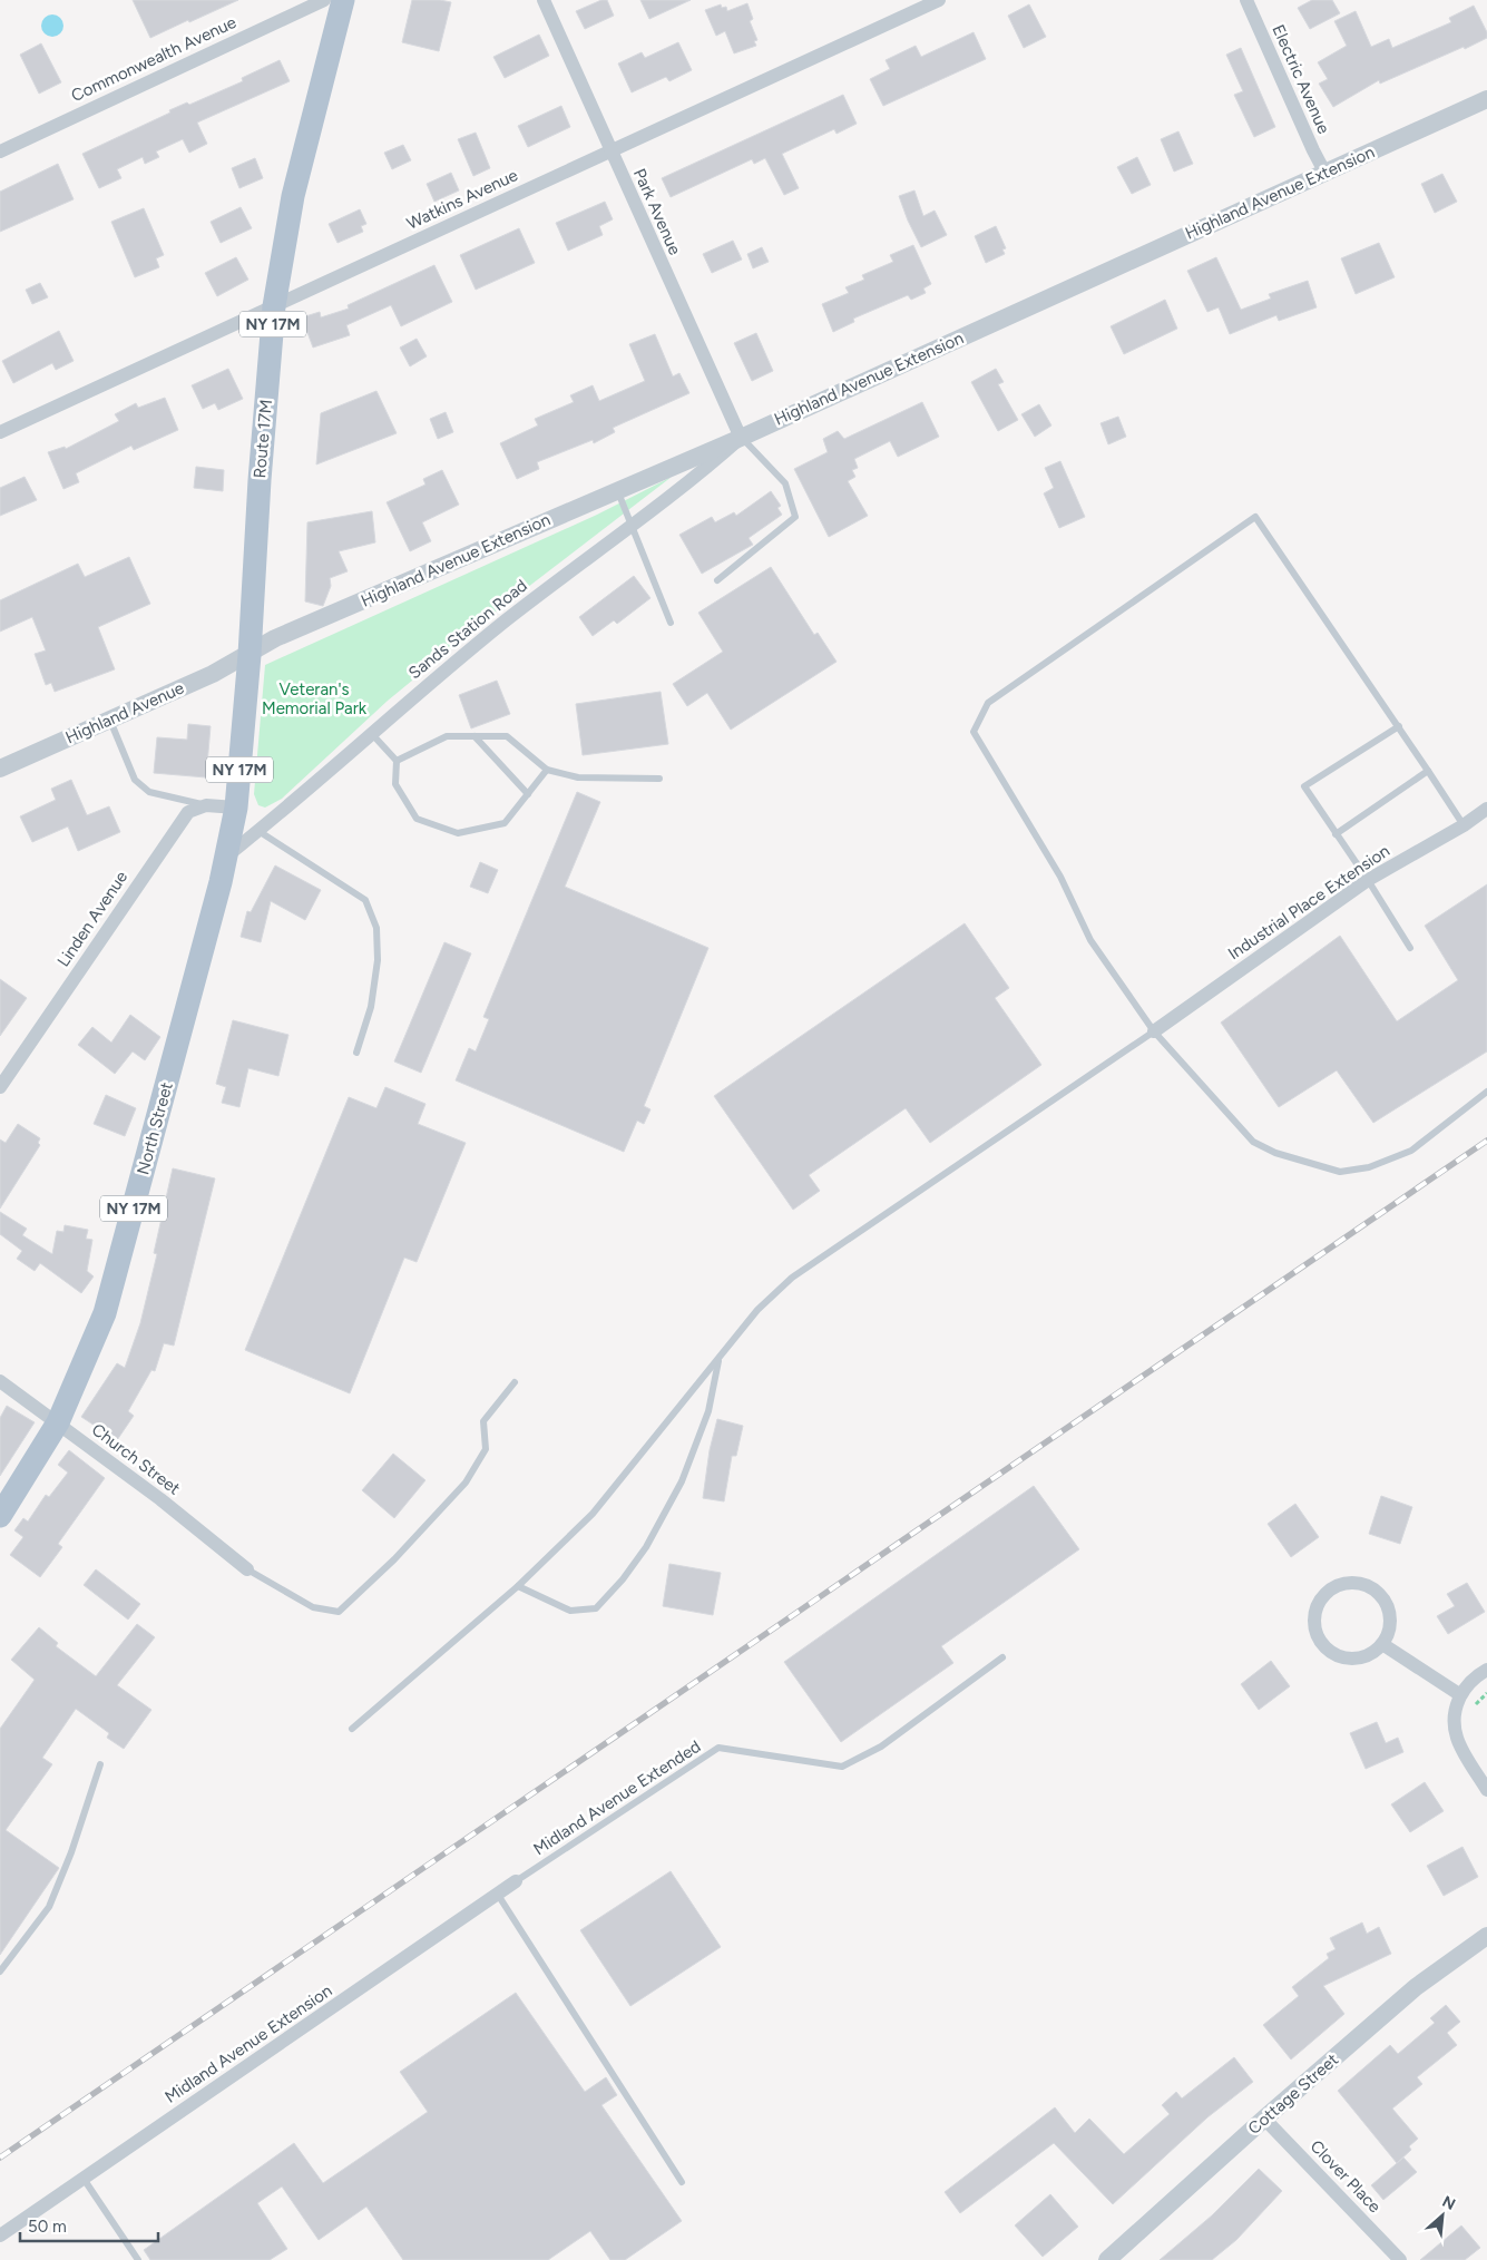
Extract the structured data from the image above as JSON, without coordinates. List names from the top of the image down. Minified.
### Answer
{"streets":{"main road":["NY 17M","Route 17M","North Street"],"street":["Commonwealth Avenue","Electric Avenue","Highland Avenue Extension","Watkins Avenue","Park Avenue","Sands Station Road","Highland Avenue","Industrial Place Extension","Linden Avenue","Church Street","Midland Avenue Extension","Cottage Street","Clover Place"],"lane":["Midland Avenue Extended"]},"crossings":[["Electric Avenue","Highland Avenue Extension"],["Highland Avenue Extension","Park Avenue"],["Highland Avenue Extension","Route 17M"],["Highland Avenue Extension","Sands Station Road"],["Highland Avenue Extension","Highland Avenue"],["Watkins Avenue","Park Avenue"],["Watkins Avenue","Route 17M"],["Park Avenue","Sands Station Road"],["Route 17M","Sands Station Road"],["Route 17M","Highland Avenue"],["Route 17M","North Street"],["North Street","Church Street"],["Midland Avenue Extended","Midland Avenue Extension"],["Cottage Street","Clover Place"]],"parks":["Veteran's Memorial Park"],"scale_bar":"50 m","north":"top right"}
